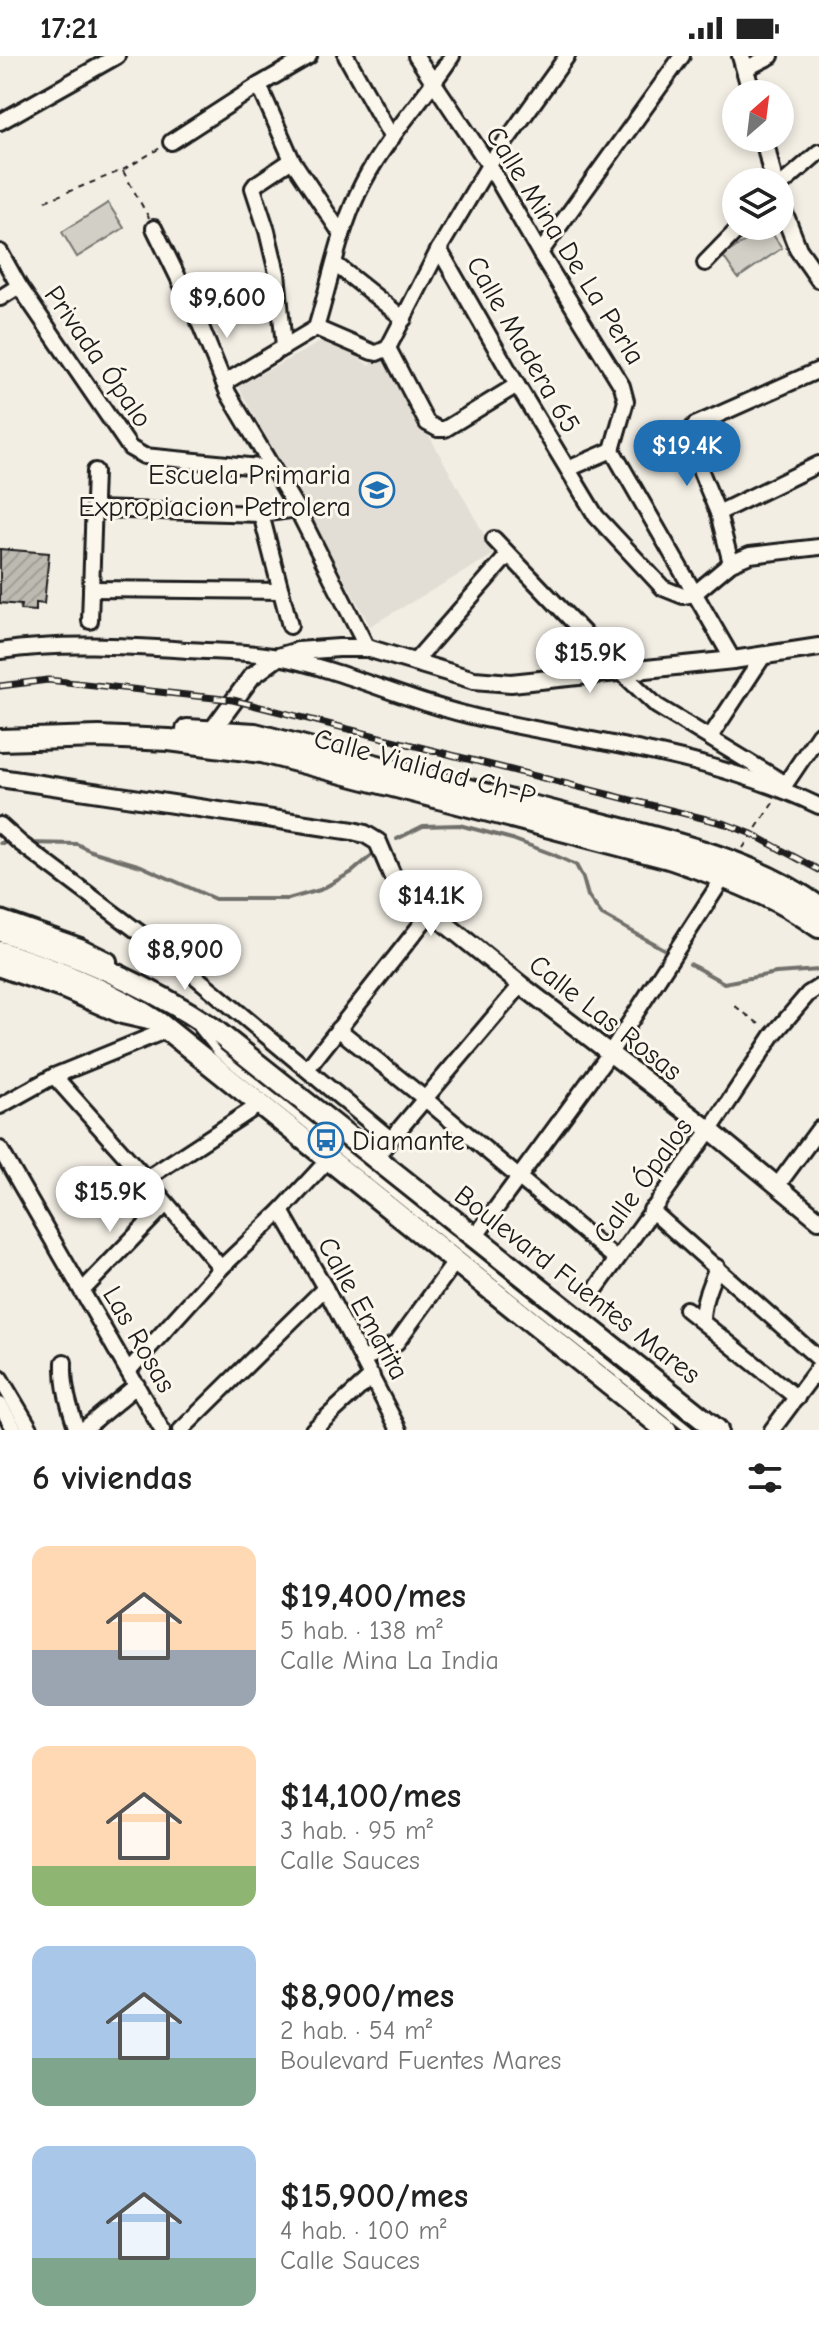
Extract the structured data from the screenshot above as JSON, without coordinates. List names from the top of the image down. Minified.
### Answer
{"streets":{"main road":["Calle Vialidad Ch-P","Boulevard Fuentes Mares"],"street":["Calle Mina De La Perla","Calle Madera 65","Privada Ópalo","Calle Las Rosas","Calle Ópalos","Calle Ematita","Las Rosas"]},"crossings":[["Calle Las Rosas","Calle Ópalos"]],"places":{"school or university":["Escuela Primaria Expropiacion Petrolera"],"bus stop":["Diamante"]},"north":"top right","page":{"status":"17:21","price":["$9,600","$19.4K","$15.9K","$14.1K","$8,900","$15.9K"],"heading":"6 viviendas","list":[{"name":"$19,400/mes","note":"5 hab. · 138 m² · Calle Mina La India"},{"name":"$14,100/mes","note":"3 hab. · 95 m² · Calle Sauces"},{"name":"$8,900/mes","note":"2 hab. · 54 m² · Boulevard Fuentes Mares"},{"name":"$15,900/mes","note":"4 hab. · 100 m² · Calle Sauces"}]}}
